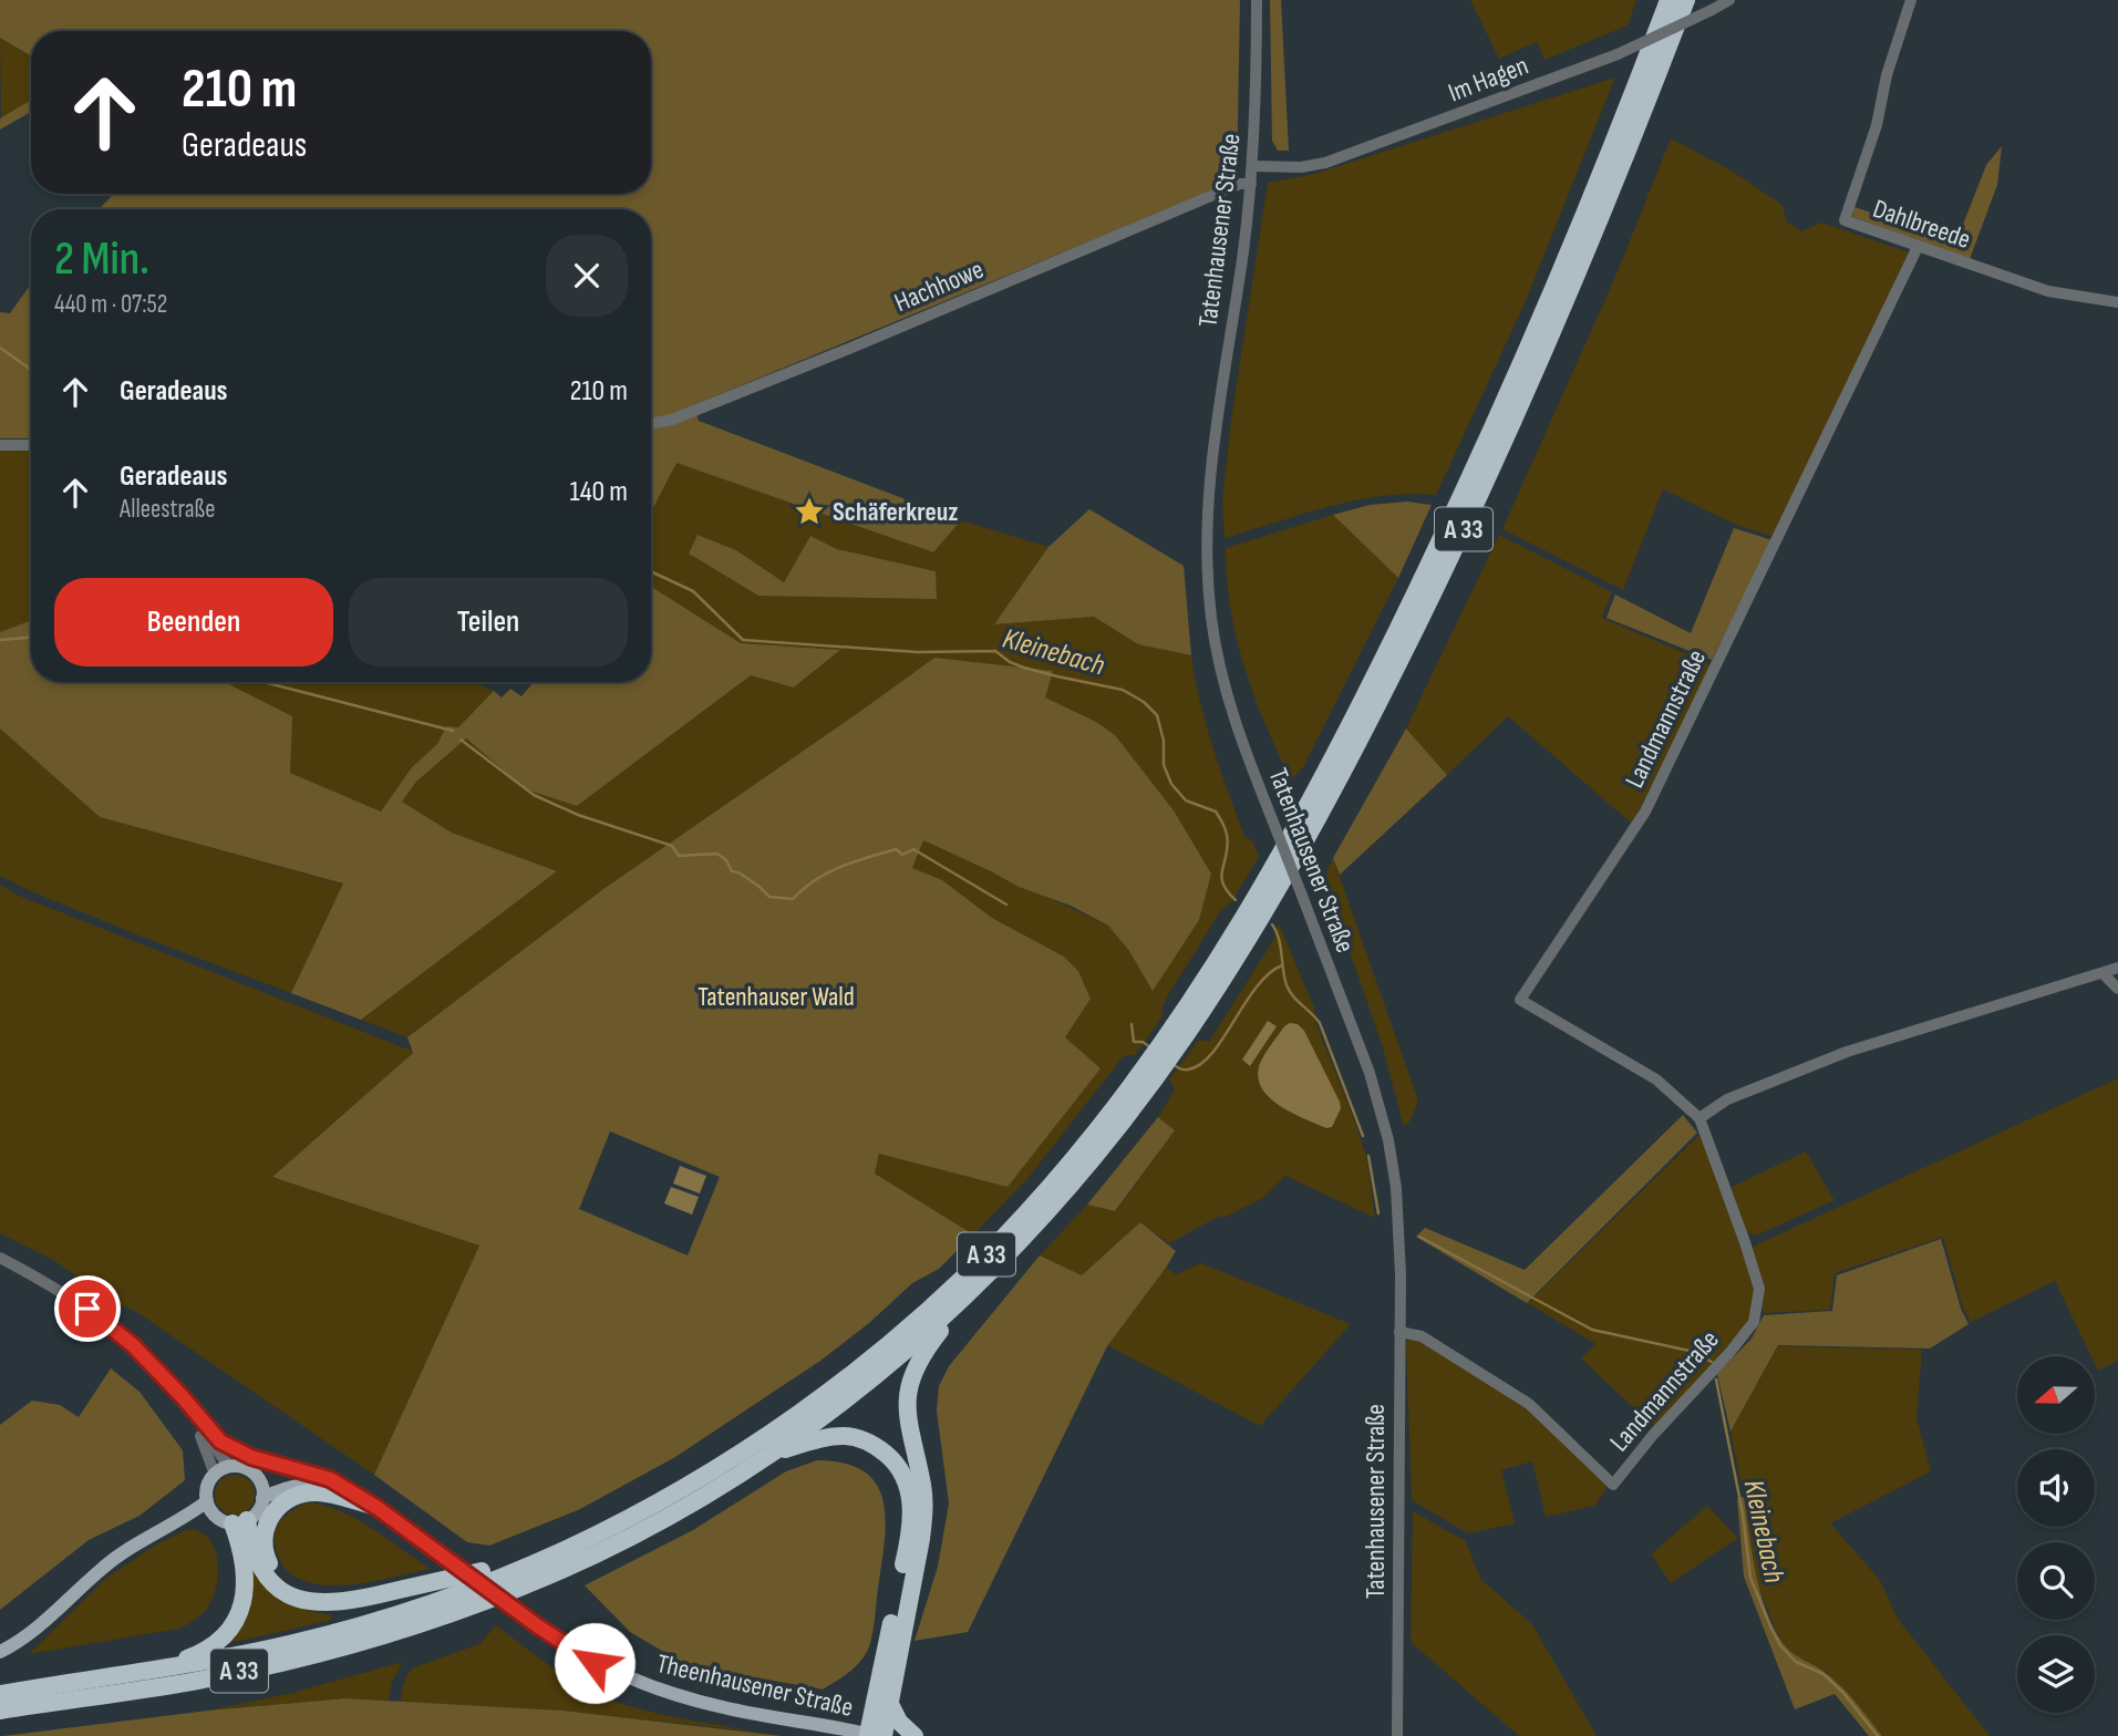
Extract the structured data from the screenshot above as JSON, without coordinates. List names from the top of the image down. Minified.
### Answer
{"streets":{"highway":["A 33"],"main road":["Theenhausener Straße"],"street":["Im Hagen","Dahlbreede","Tatenhausener Straße","Hachhowe","Landmannstraße"]},"crossings":[["Im Hagen","Tatenhausener Straße"],["Dahlbreede","Landmannstraße"],["Tatenhausener Straße","Hachhowe"],["Tatenhausener Straße","Landmannstraße"]],"water":["Kleinebach"],"parks":["Tatenhauser Wald"],"places":{"place":["Schäferkreuz"]},"north":"left","page":{"turn":["210 m","Geradeaus"],"heading":["2 Min.","440 m · 07:52"],"list":[{"name":"Geradeaus","value":"210 m"},{"name":"Geradeaus","note":"Alleestraße","value":"140 m"}],"buttons":["Beenden","Teilen"]}}
